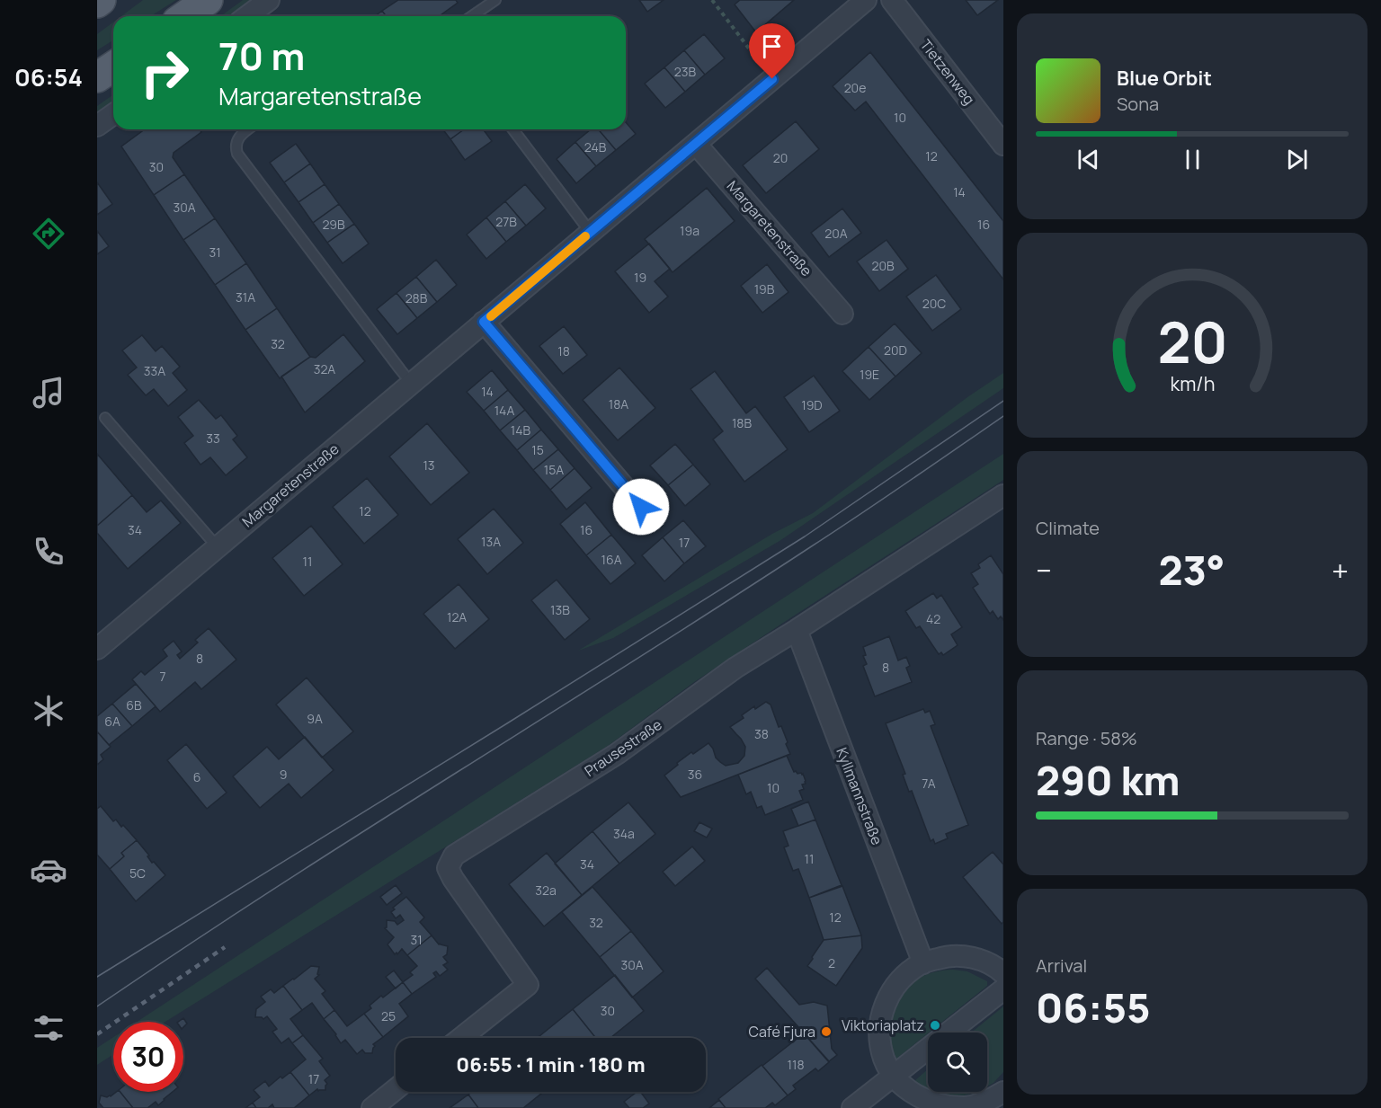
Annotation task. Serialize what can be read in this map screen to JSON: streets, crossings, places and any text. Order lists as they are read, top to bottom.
{
  "streets": {
    "street": [
      "Tietzenweg",
      "Margaretenstraße",
      "Prausestraße",
      "Kyllmannstraße"
    ]
  },
  "crossings": [
    ["Prausestraße", "Kyllmannstraße"]
  ],
  "places": ["Viktoriaplatz", "Café Fjura"],
  "house_numbers": [
    "23B",
    "20e",
    "10",
    "24B",
    "12",
    "20",
    "30",
    "14",
    "30A",
    "27B",
    "29B",
    "16",
    "19a",
    "20A",
    "31",
    "20B",
    "19",
    "19B",
    "31A",
    "28B",
    "20C",
    "32",
    "20D",
    "18",
    "32A",
    "33A",
    "19E",
    "14",
    "18A",
    "19D",
    "14A",
    "18B",
    "14B",
    "33",
    "15",
    "13",
    "15A",
    "12",
    "34",
    "16",
    "13A",
    "17",
    "16A",
    "11",
    "13B",
    "12A",
    "42",
    "8",
    "8",
    "7",
    "6B",
    "9A",
    "6A",
    "38",
    "9",
    "36",
    "6",
    "7A",
    "10",
    "34a",
    "11",
    "34",
    "5C",
    "32a",
    "12",
    "32",
    "31",
    "2",
    "30A",
    "30",
    "25",
    "118",
    "17"
  ],
  "page": {
    "tabs": "06:54",
    "turn": ["70 m", "Margaretenstraße"],
    "song": ["Blue Orbit", "Sona"],
    "tile": [
      "Climate",
      ["Range · 58%", "290 km"],
      ["Arrival", "06:55"]
    ],
    "heat": ["−", "23°", "+"],
    "limit": "30",
    "trip": "06:55 · 1 min · 180 m",
    "gauge": ["20", "km/h"]
  }
}
